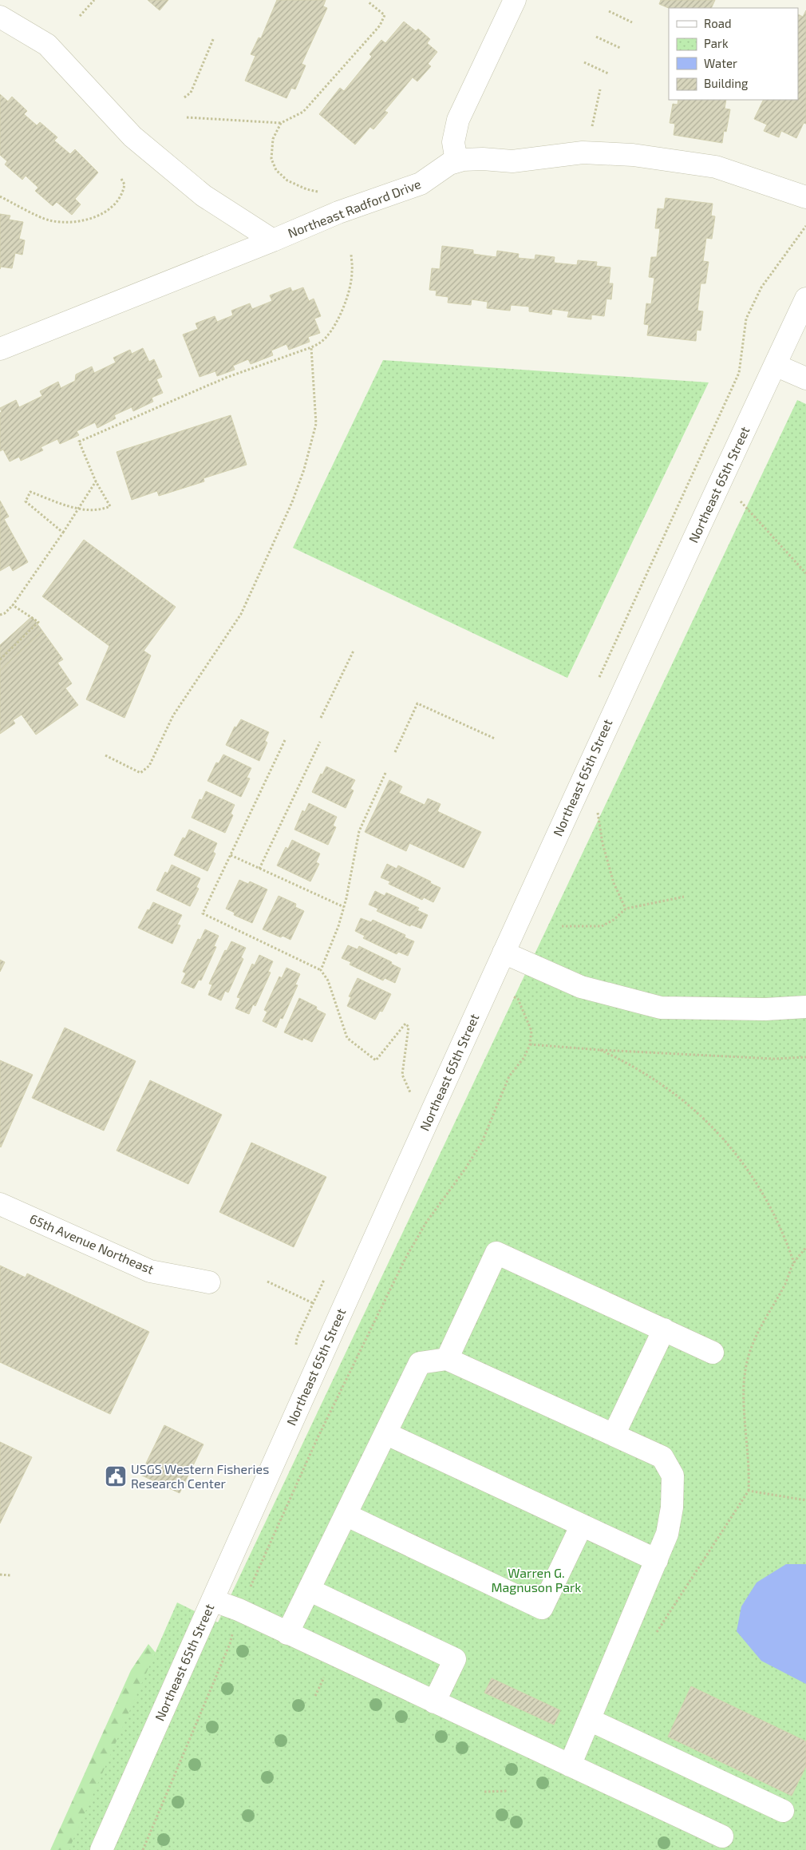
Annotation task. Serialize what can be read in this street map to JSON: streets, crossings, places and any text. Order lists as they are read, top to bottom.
{
  "streets": {
    "street": ["Northeast Radford Drive", "Northeast 65th Street", "65th Avenue Northeast"]
  },
  "parks": ["Warren G. Magnuson Park"],
  "places": {
    "public building": ["USGS Western Fisheries Research Center"]
  },
  "legend": [
    "Road",
    "Park",
    "Water",
    "Building"
  ]
}
